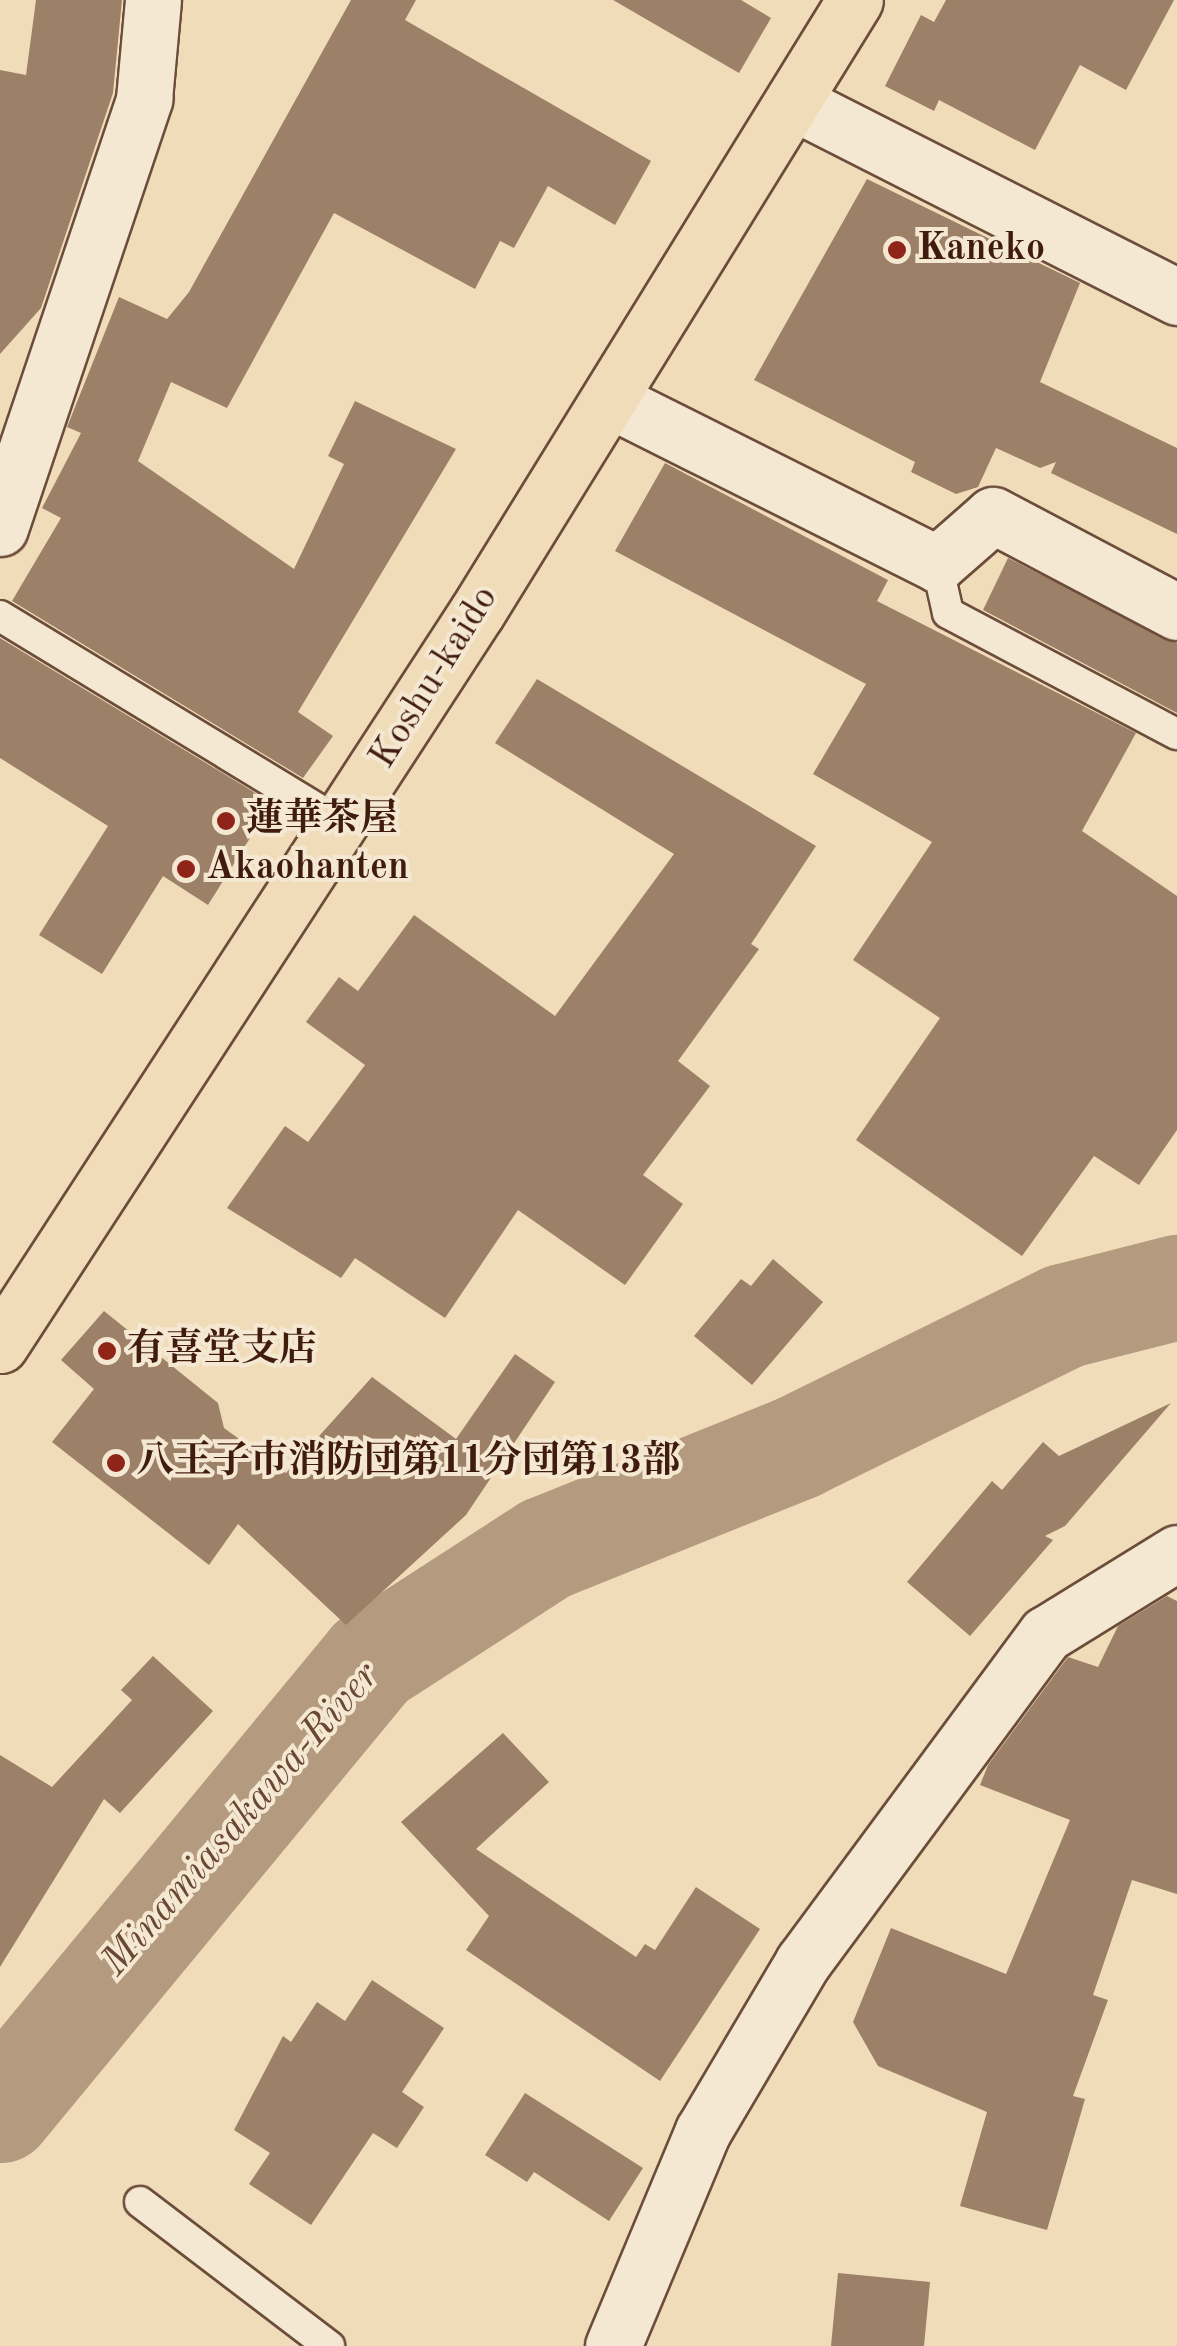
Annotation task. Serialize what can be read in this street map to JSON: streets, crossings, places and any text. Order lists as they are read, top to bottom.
{
  "streets": {
    "highway": ["Koshu-kaido"]
  },
  "water": ["Minamiasakawa-River"],
  "places": [
    "Kaneko",
    "蓮華茶屋",
    "Akaohanten",
    "有喜堂支店",
    "八王子市消防団第11分団第13部"
  ]
}
